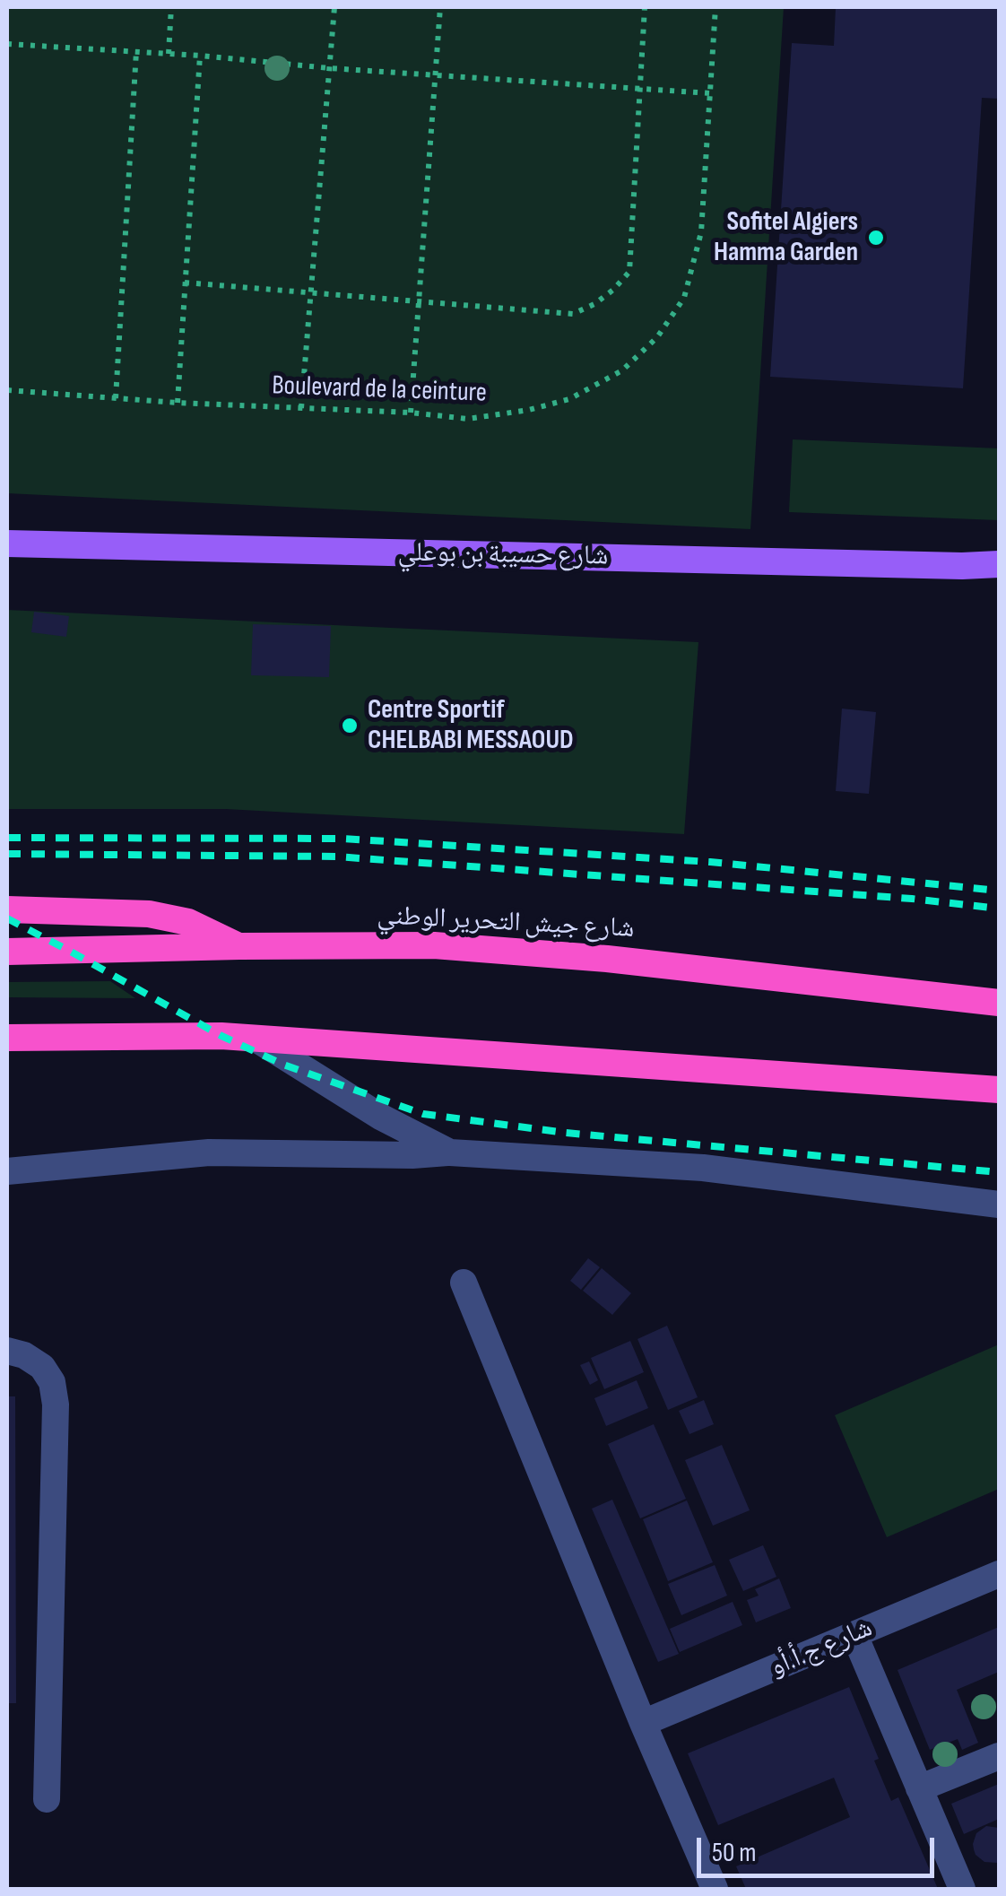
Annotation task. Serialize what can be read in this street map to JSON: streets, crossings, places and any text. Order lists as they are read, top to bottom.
{
  "streets": {
    "highway": ["شارع جيش التحرير الوطني"],
    "main road": ["شارع حسيبة بن بوعلي"],
    "street": ["شارع ج.أ.أو"],
    "path": ["Boulevard de la ceinture"]
  },
  "places": ["Sofitel Algiers Hamma Garden", "Centre Sportif CHELBABI MESSAOUD"],
  "scale_bar": "50 m"
}
